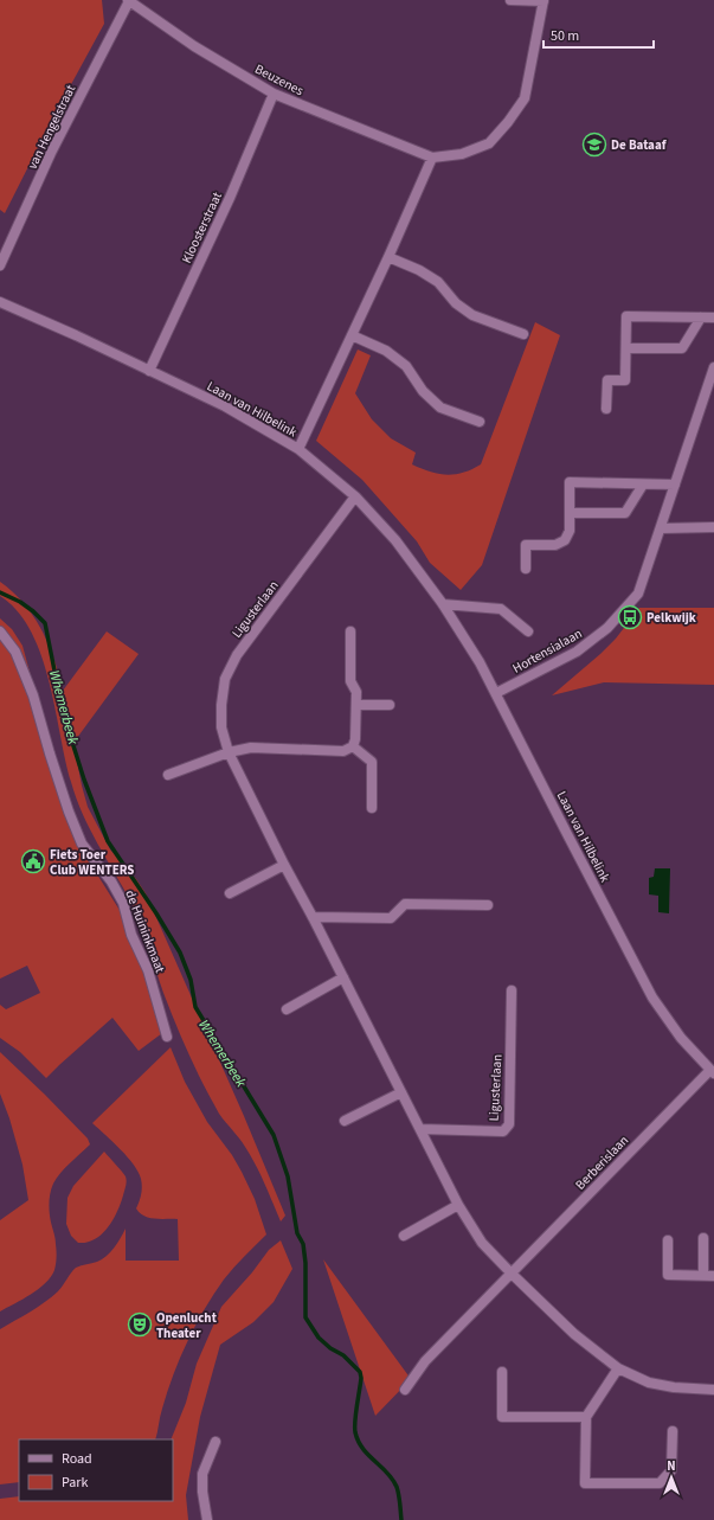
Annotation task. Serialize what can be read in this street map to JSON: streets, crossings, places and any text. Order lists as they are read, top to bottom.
{
  "streets": {
    "street": [
      "Beuzenes",
      "van Hengelstraat",
      "Kloosterstraat",
      "Laan van Hilbelink",
      "Ligusterlaan",
      "Hortensialaan",
      "de Huininkmaat",
      "Berberislaan"
    ]
  },
  "crossings": [
    ["Beuzenes", "van Hengelstraat"],
    ["Beuzenes", "Kloosterstraat"],
    ["Kloosterstraat", "Laan van Hilbelink"],
    ["Laan van Hilbelink", "Ligusterlaan"],
    ["Laan van Hilbelink", "Hortensialaan"],
    ["Laan van Hilbelink", "Berberislaan"],
    ["Ligusterlaan", "Berberislaan"]
  ],
  "water": ["Whemerbeek"],
  "places": {
    "school or university": ["De Bataaf"],
    "bus stop": ["Pelkwijk"],
    "public building": ["Fiets Toer Club WENTERS"],
    "theatre": ["Openlucht Theater"]
  },
  "legend": ["Road", "Park"],
  "scale_bar": "50 m",
  "north": "top"
}
